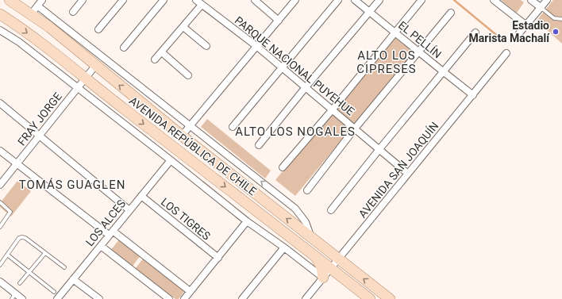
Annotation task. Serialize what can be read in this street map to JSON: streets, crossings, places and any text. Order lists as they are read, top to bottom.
{
  "streets": {
    "main road": ["AVENIDA REPÚBLICA DE CHILE"],
    "street": [
      "EL PELLÍN",
      "PARQUE NACIONAL PUYEHUE",
      "FRAY JORGE",
      "AVENIDA SAN JOAQUÍN",
      "LOS TIGRES",
      "LOS ALCES"
    ]
  },
  "crossings": [
    ["EL PELLÍN", "AVENIDA SAN JOAQUÍN"],
    ["PARQUE NACIONAL PUYEHUE", "AVENIDA SAN JOAQUÍN"],
    ["FRAY JORGE", "AVENIDA REPÚBLICA DE CHILE"],
    ["AVENIDA REPÚBLICA DE CHILE", "AVENIDA SAN JOAQUÍN"],
    ["AVENIDA REPÚBLICA DE CHILE", "LOS ALCES"],
    ["LOS TIGRES", "LOS ALCES"]
  ],
  "districts": ["ALTO LOS CIPRESES", "ALTO LOS NOGALES", "TOMÁS GUAGLEN"],
  "places": ["Estadio Marista Machalí"]
}
